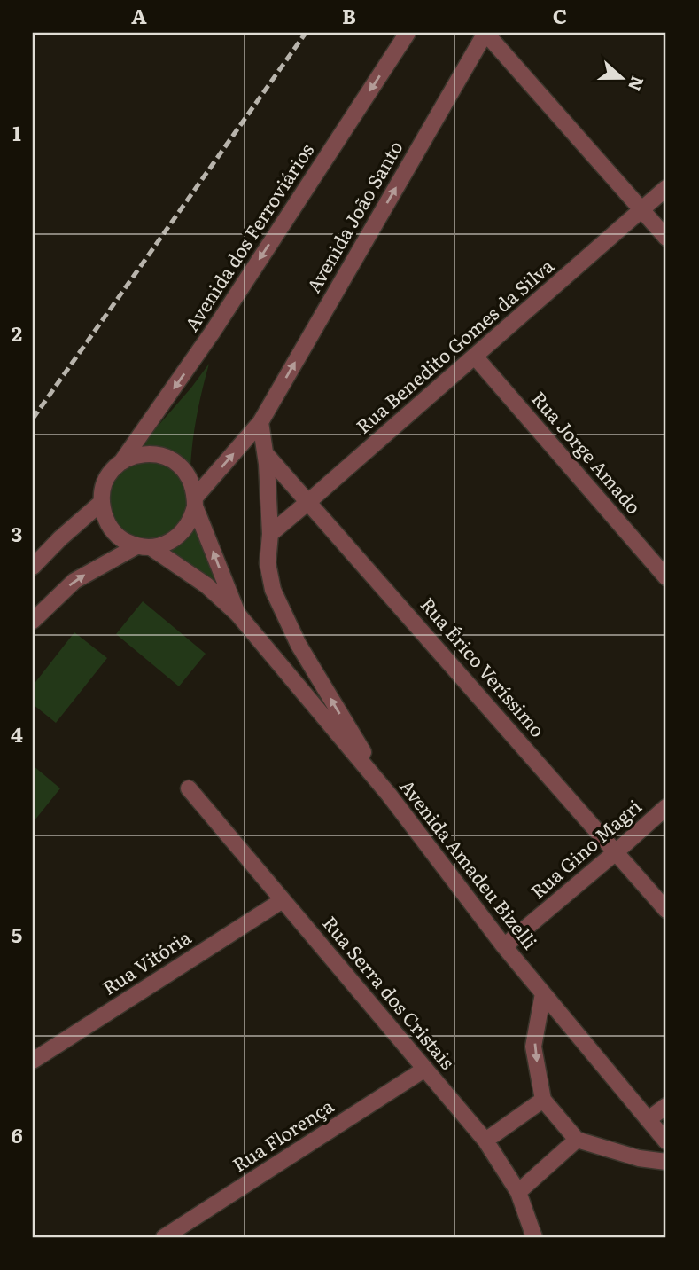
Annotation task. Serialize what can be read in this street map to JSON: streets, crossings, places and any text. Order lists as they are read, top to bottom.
{
  "streets": {
    "street": [
      "Avenida João Santo",
      "Avenida dos Ferroviários",
      "Rua Benedito Gomes da Silva",
      "Rua Jorge Amado",
      "Rua Érico Veríssimo",
      "Rua Gino Magri",
      "Avenida Amadeu Bizelli",
      "Rua Vitória",
      "Rua Serra dos Cristais",
      "Rua Florença"
    ]
  },
  "crossings": [
    ["Avenida João Santo", "Avenida dos Ferroviários"],
    ["Rua Benedito Gomes da Silva", "Rua Jorge Amado"],
    ["Rua Benedito Gomes da Silva", "Rua Érico Veríssimo"],
    ["Rua Érico Veríssimo", "Rua Gino Magri"],
    ["Rua Gino Magri", "Avenida Amadeu Bizelli"],
    ["Rua Vitória", "Rua Serra dos Cristais"],
    ["Rua Serra dos Cristais", "Rua Florença"]
  ],
  "one_way": ["Avenida João Santo", "Avenida dos Ferroviários"],
  "north": "right",
  "grid": {
    "columns": ["A", "B", "C"],
    "rows": [
      "1",
      "2",
      "3",
      "4",
      "5",
      "6"
    ]
  }
}
